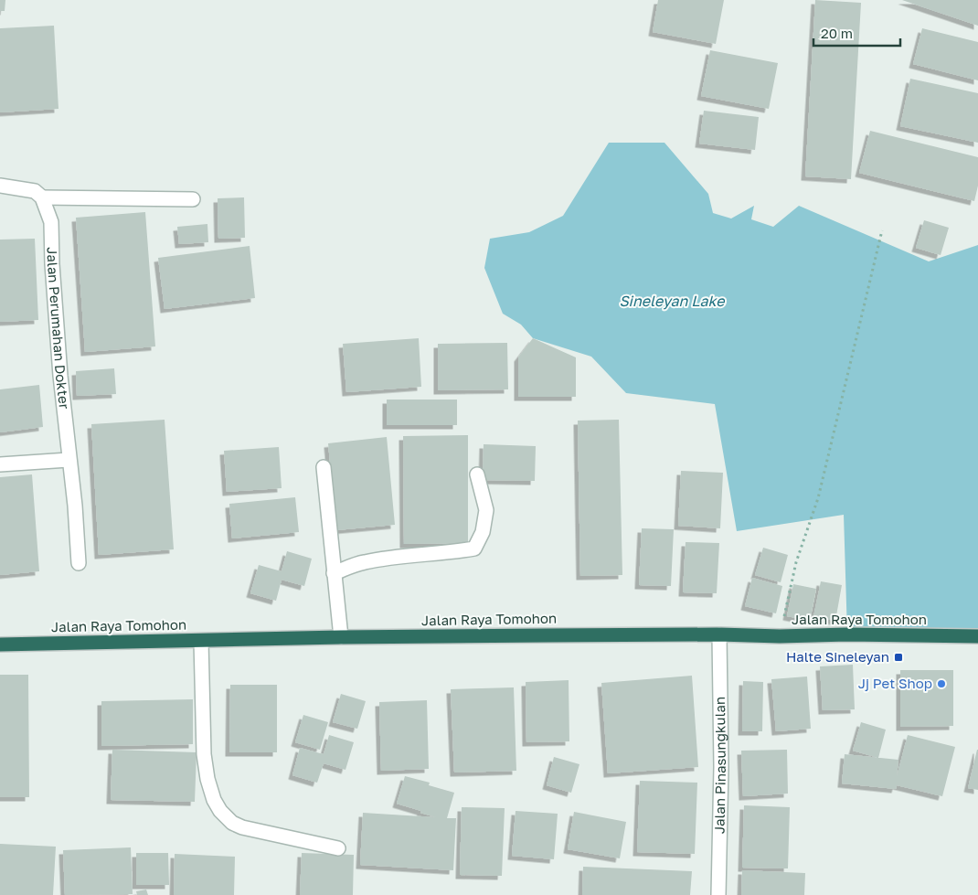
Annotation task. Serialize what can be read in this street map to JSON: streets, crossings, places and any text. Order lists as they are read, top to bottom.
{
  "streets": {
    "highway": ["Jalan Raya Tomohon"],
    "street": ["Jalan Perumahan Dokter", "Jalan Pinasungkulan"]
  },
  "crossings": [
    ["Jalan Raya Tomohon", "Jalan Pinasungkulan"]
  ],
  "water": ["Sineleyan Lake"],
  "places": {
    "transit": ["Halte Sineleyan"],
    "other": ["Jj Pet Shop"]
  },
  "scale_bar": "20 m"
}
